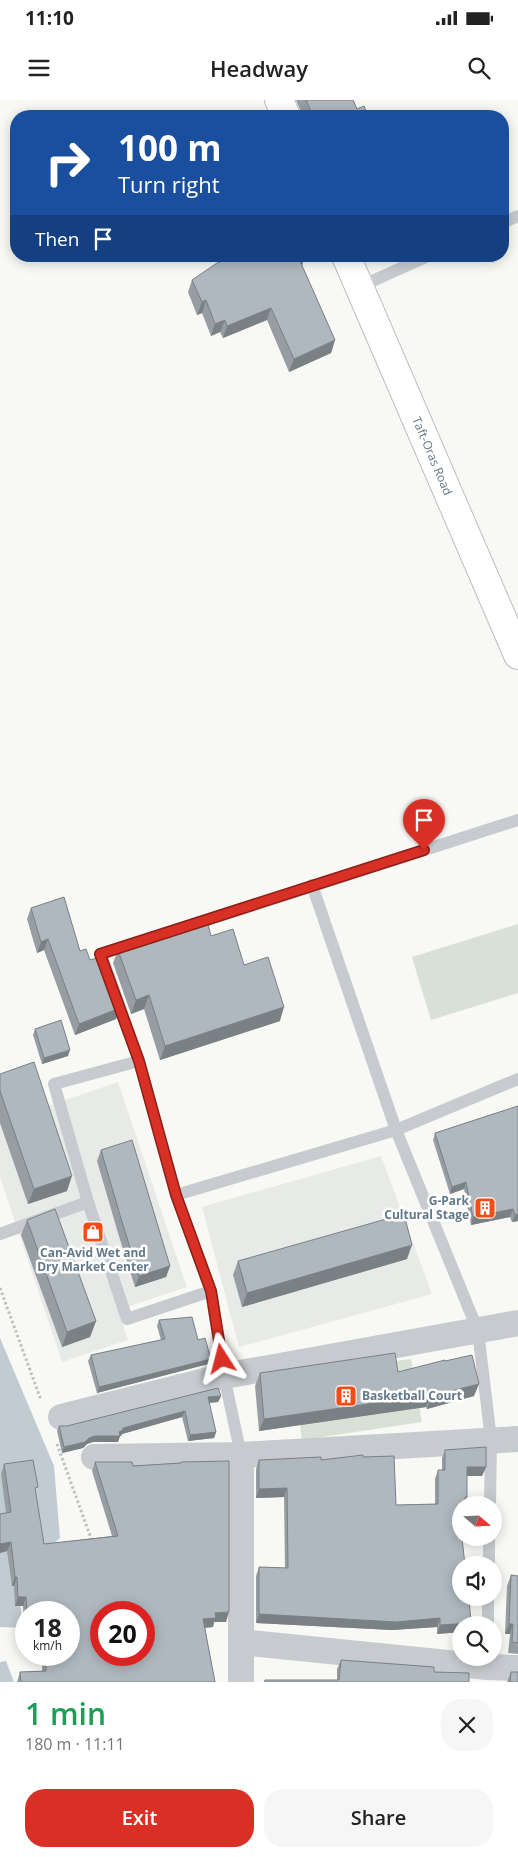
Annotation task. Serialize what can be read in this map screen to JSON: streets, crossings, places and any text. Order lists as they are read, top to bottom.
{
  "streets": {
    "main road": ["Taft-Oras Road"]
  },
  "places": {
    "building": ["G-Park Cultural Stage", "Basketball Court"],
    "shop": ["Can-Avid Wet and Dry Market Center"]
  },
  "north": "right",
  "page": {
    "status": "11:10",
    "header": "Headway",
    "turn": ["100 m", "Turn right"],
    "then": "Then",
    "speed": "18 km/h",
    "limit": "20",
    "heading": ["1 min", "180 m · 11:11"],
    "buttons": ["Exit", "Share"]
  }
}
